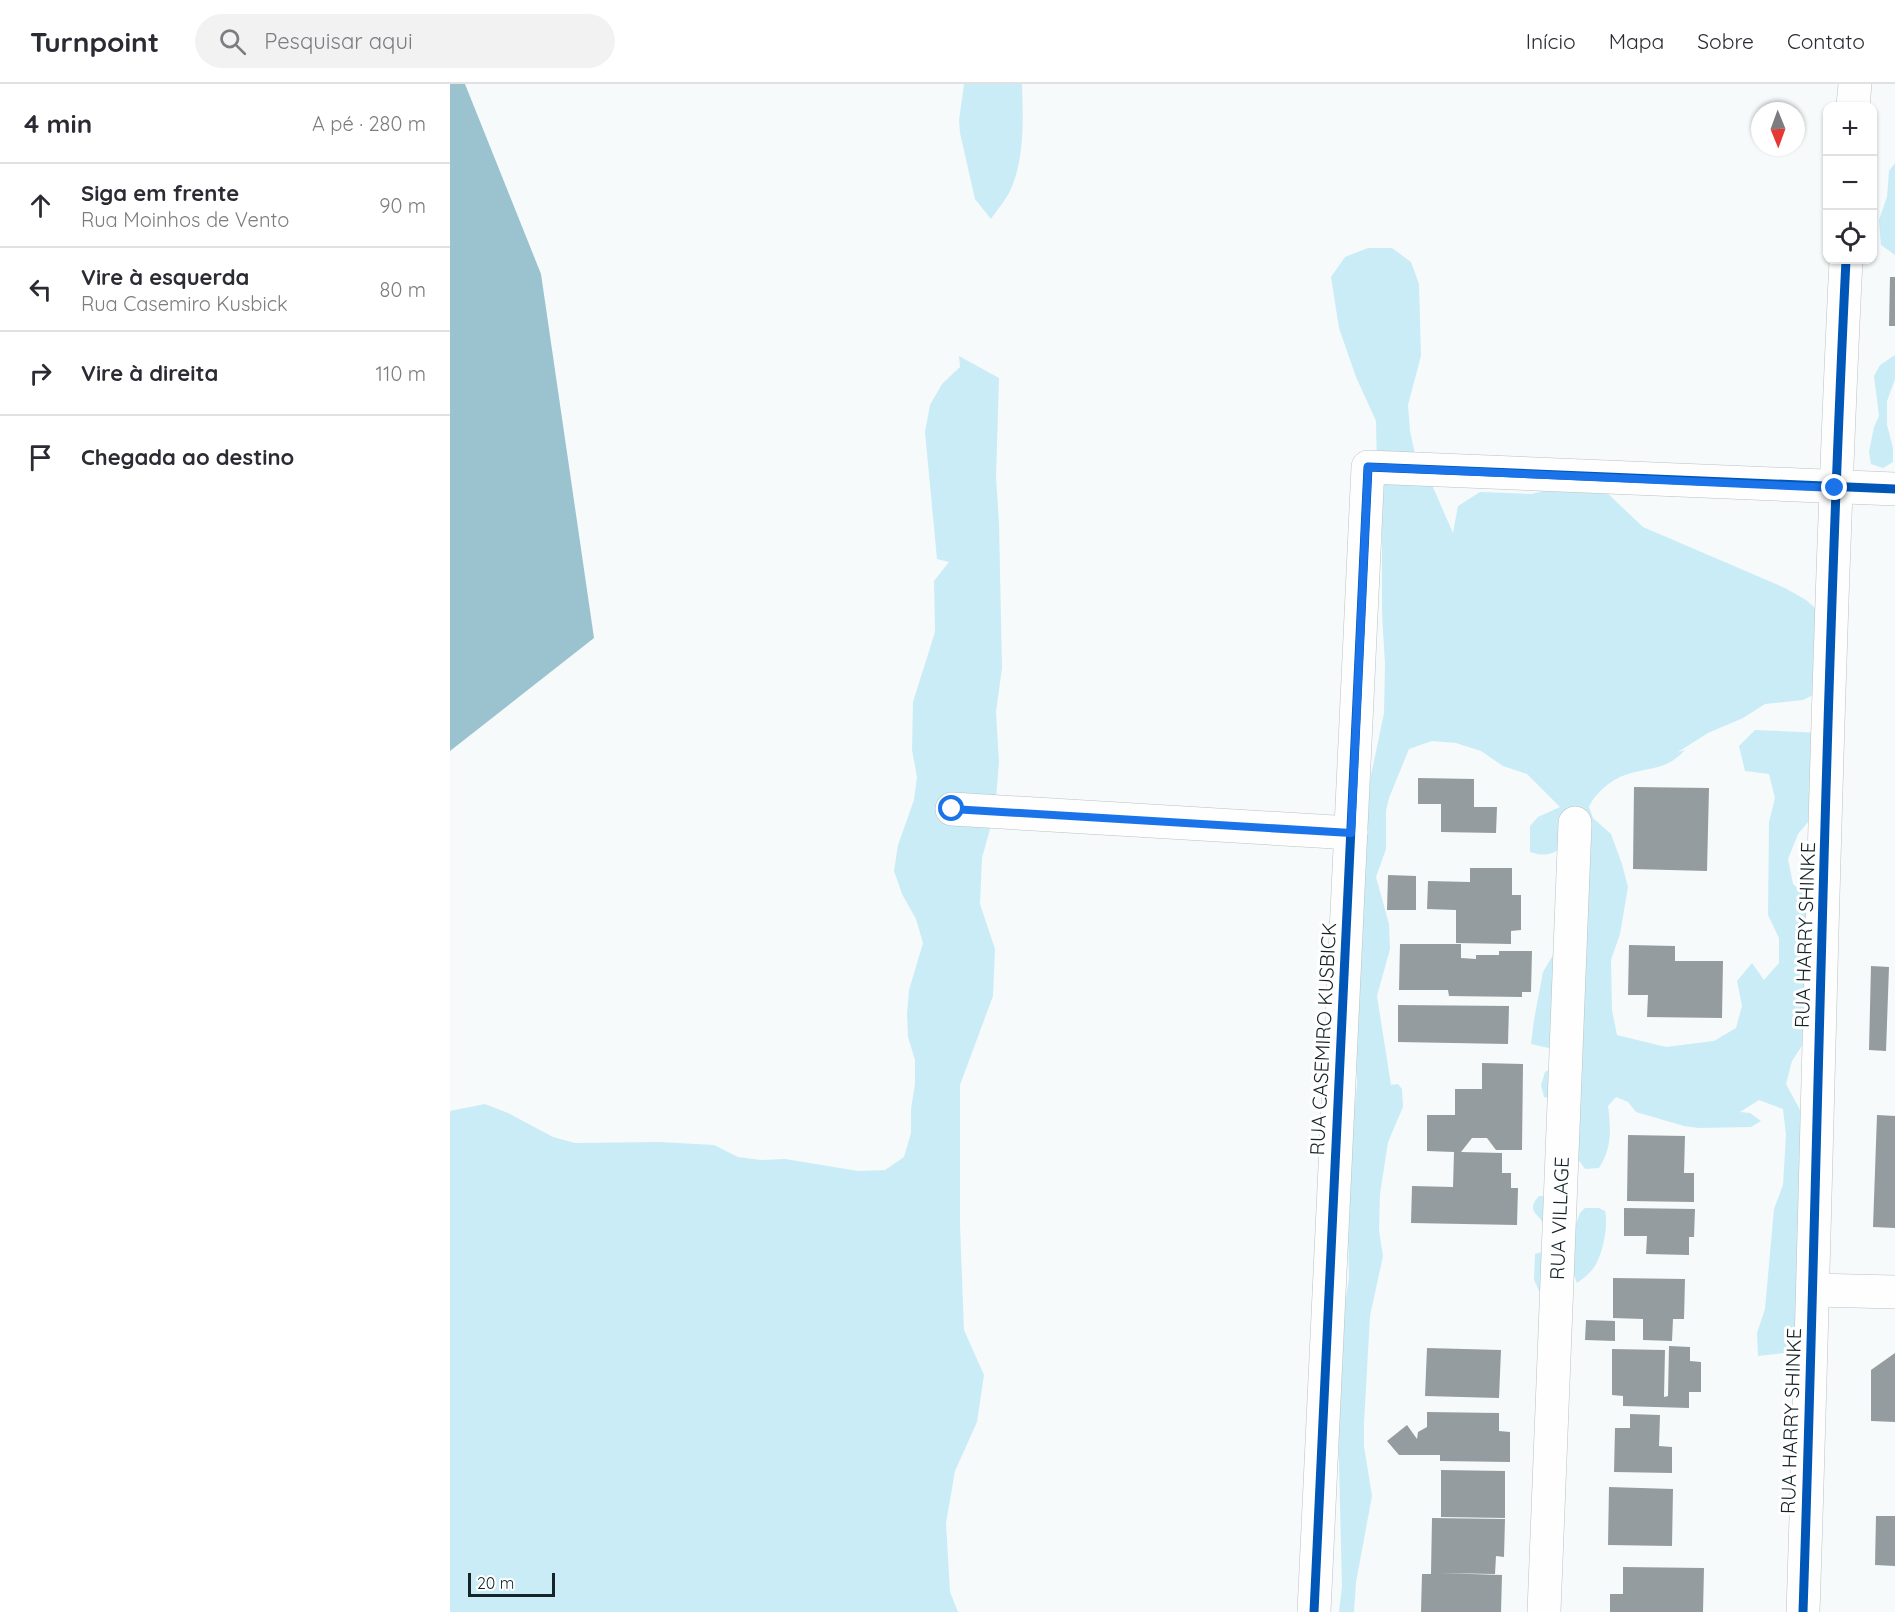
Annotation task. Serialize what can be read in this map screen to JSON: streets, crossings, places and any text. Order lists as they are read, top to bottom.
{
  "streets": {
    "street": ["RUA HARRY SHINKE", "RUA CASEMIRO KUSBICK", "RUA VILLAGE"]
  },
  "crossings": [
    ["RUA HARRY SHINKE", "RUA CASEMIRO KUSBICK"]
  ],
  "scale_bar": "20 m",
  "north": "bottom",
  "page": {
    "header": "Turnpoint",
    "search": "Pesquisar aqui",
    "nav": [
      "Início",
      "Mapa",
      "Sobre",
      "Contato"
    ],
    "heading": ["4 min", "A pé · 280 m"],
    "map_buttons": ["+", "−"],
    "list": [
      ["Siga em frente", "Rua Moinhos de Vento", "90 m"],
      ["Vire à esquerda", "Rua Casemiro Kusbick", "80 m"],
      ["Vire à direita", "110 m"],
      "Chegada ao destino"
    ],
    "scale": "20 m"
  }
}
